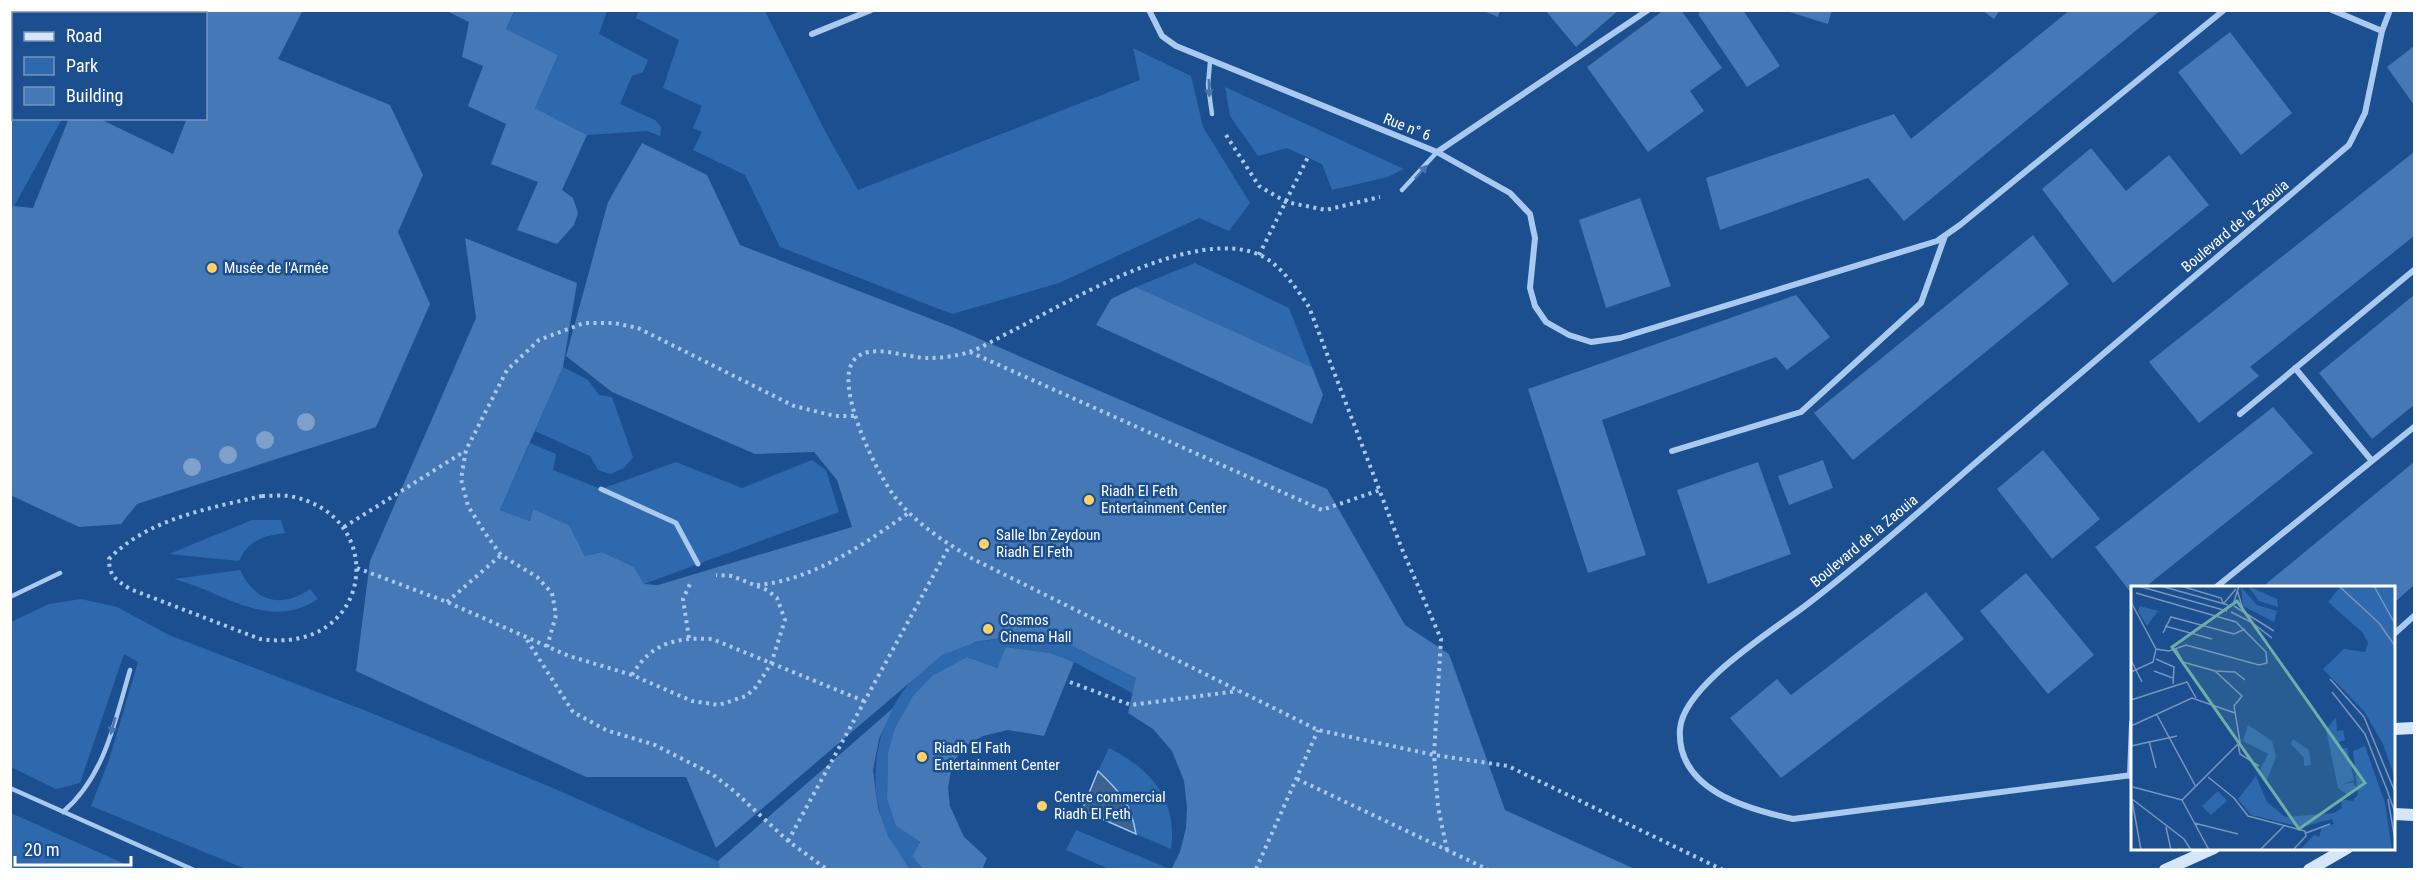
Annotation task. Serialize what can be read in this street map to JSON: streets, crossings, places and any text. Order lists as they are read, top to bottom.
{
  "streets": {
    "street": ["Rue n° 6", "Boulevard de la Zaouia"]
  },
  "places": [
    "Musée de l'Armée",
    "Riadh El Feth Entertainment Center",
    "Salle Ibn Zeydoun Riadh El Feth",
    "Cosmos Cinema Hall",
    "Riadh El Fath Entertainment Center",
    "Centre commercial Riadh El Feth"
  ],
  "legend": ["Road", "Park", "Building"],
  "scale_bar": "20 m"
}
